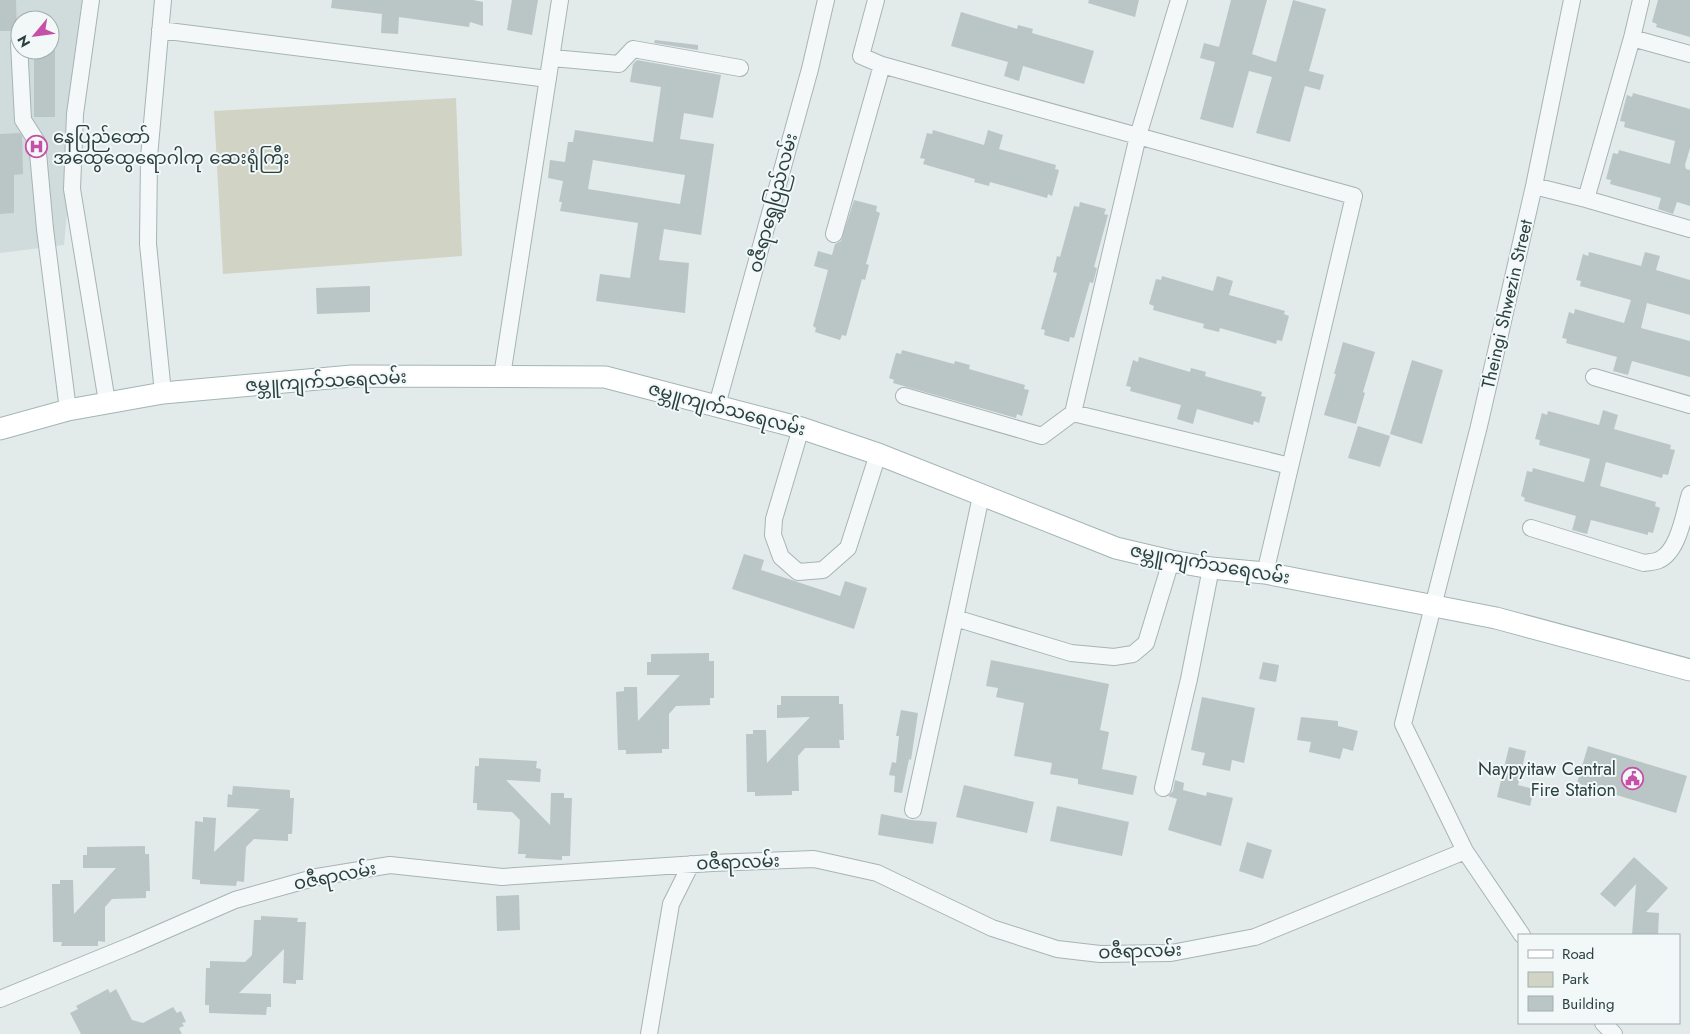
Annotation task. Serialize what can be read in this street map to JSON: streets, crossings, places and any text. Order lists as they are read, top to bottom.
{
  "streets": {
    "main road": ["ဇမ္ဘူကျက်သရေလမ်း"],
    "street": ["ဝဇီရာရွှေပြည်လမ်း", "Theingi Shwezin Street", "ဝဇီရာလမ်း"]
  },
  "crossings": [
    ["ဝဇီရာရွှေပြည်လမ်း", "ဇမ္ဘူကျက်သရေလမ်း"],
    ["Theingi Shwezin Street", "ဇမ္ဘူကျက်သရေလမ်း"],
    ["Theingi Shwezin Street", "ဝဇီရာလမ်း"]
  ],
  "places": {
    "hospital": ["နေပြည်တော် အထွေထွေရောဂါကု ဆေးရုံကြီး"],
    "public building": ["Naypyitaw Central Fire Station"]
  },
  "legend": ["Road", "Park", "Building"],
  "north": "bottom left"
}
